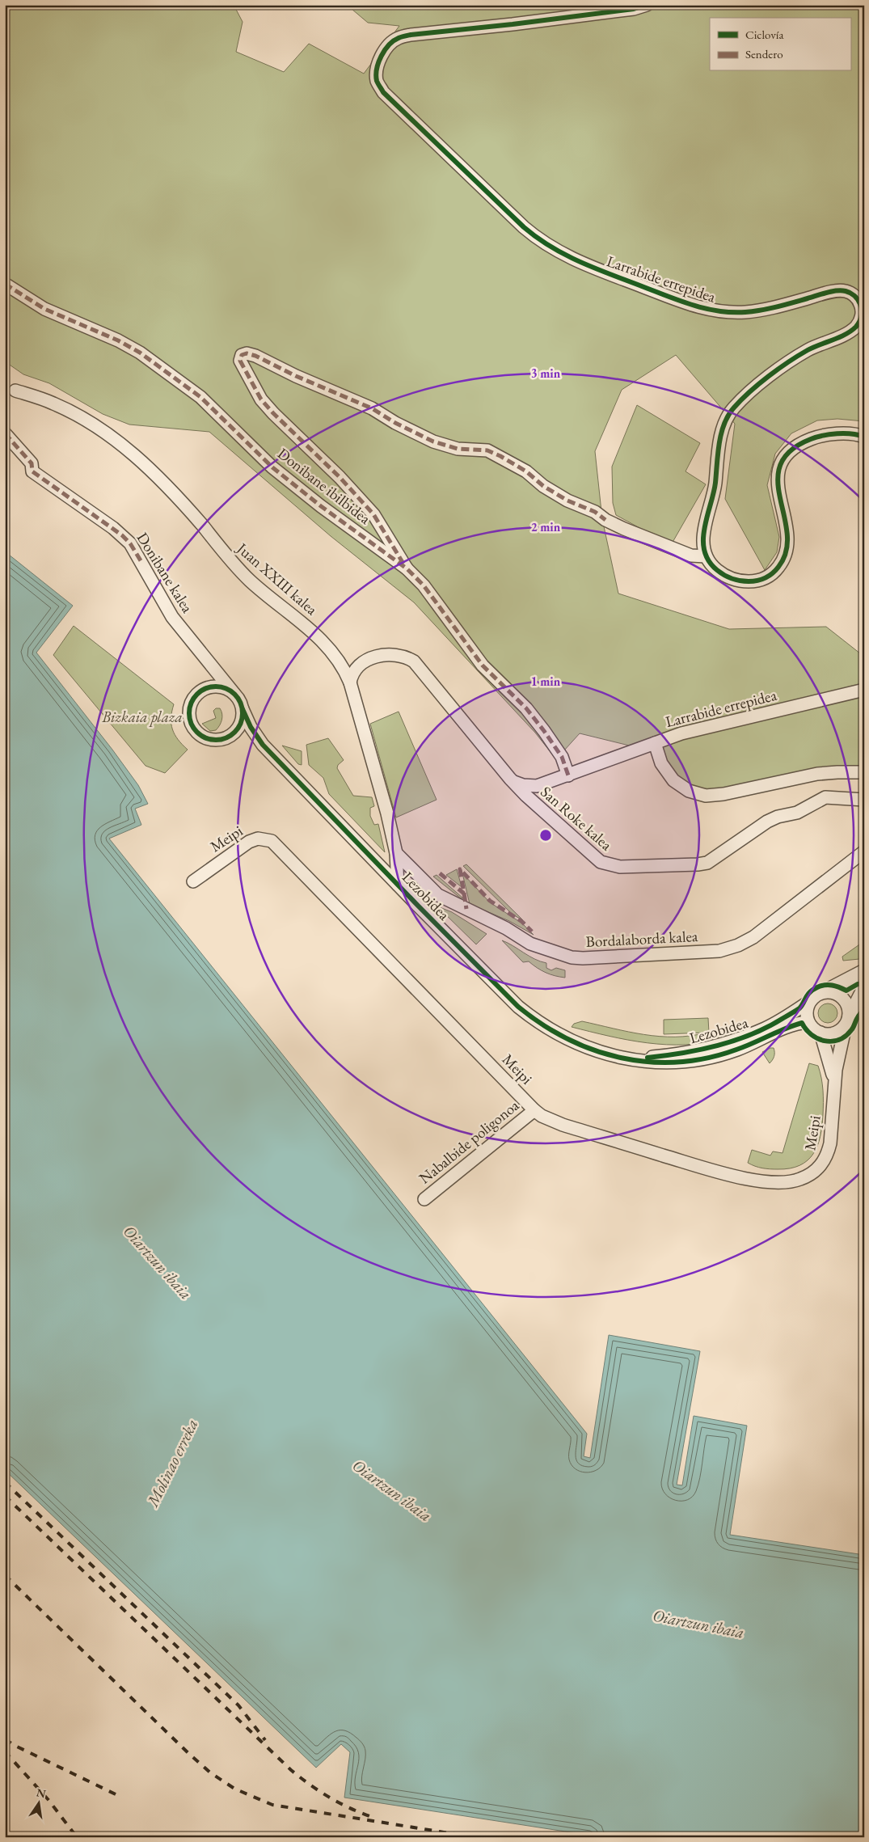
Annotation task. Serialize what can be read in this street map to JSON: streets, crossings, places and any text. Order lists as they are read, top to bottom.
{
  "streets": {
    "street": [
      "Larrabide errepidea",
      "Donibane ibilbidea",
      "Donibane kalea",
      "Juan XXIII kalea",
      "San Roke kalea",
      "Meipi",
      "Lezobidea",
      "Bordalaborda kalea",
      "Nabalbide poligonoa"
    ]
  },
  "crossings": [
    ["Donibane kalea", "Lezobidea"],
    ["Juan XXIII kalea", "San Roke kalea"],
    ["Juan XXIII kalea", "Lezobidea"],
    ["Juan XXIII kalea", "Bordalaborda kalea"],
    ["Meipi", "Lezobidea"],
    ["Meipi", "Nabalbide poligonoa"],
    ["Lezobidea", "Bordalaborda kalea"]
  ],
  "water": ["Oiartzun ibaia", "Molinao erreka"],
  "parks": ["Bizkaia plaza"],
  "legend": ["Ciclovía", "Sendero"],
  "north": "top",
  "rings": ["3 min", "2 min", "1 min"]
}
